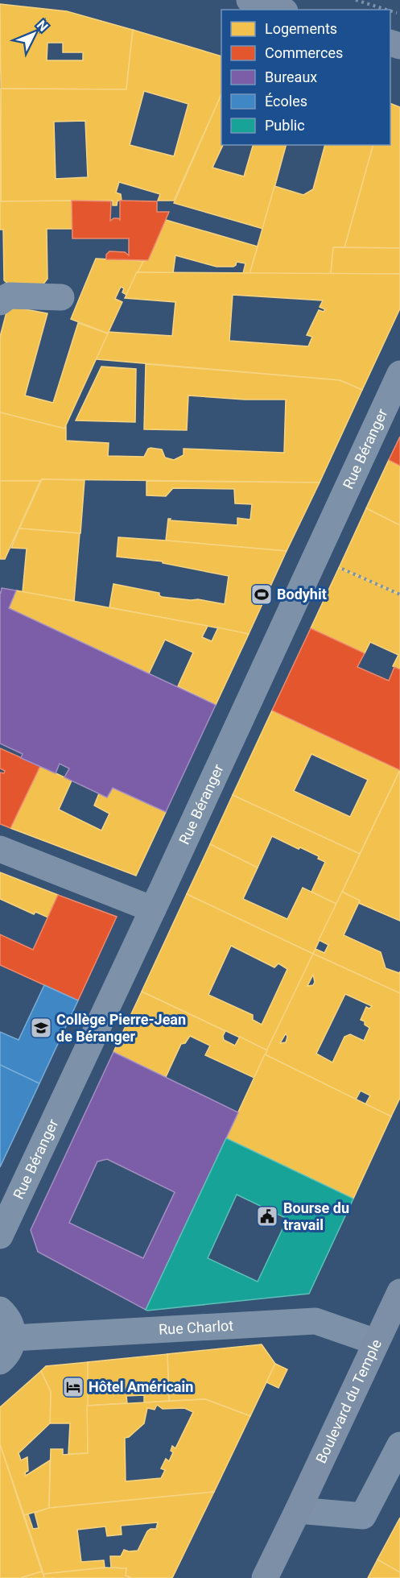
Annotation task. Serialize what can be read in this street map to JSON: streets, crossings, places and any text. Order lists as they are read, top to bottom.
{
  "streets": {
    "main road": ["Boulevard du Temple"],
    "street": ["Rue Béranger", "Rue Charlot"]
  },
  "crossings": [
    ["Rue Charlot", "Boulevard du Temple"]
  ],
  "places": {
    "sports": ["Bodyhit"],
    "school or university": ["Collège Pierre-Jean de Béranger"],
    "public building": ["Bourse du travail"],
    "hotel": ["Hôtel Américain"]
  },
  "legend": [
    "Logements",
    "Commerces",
    "Bureaux",
    "Écoles",
    "Public"
  ],
  "north": "top right"
}
